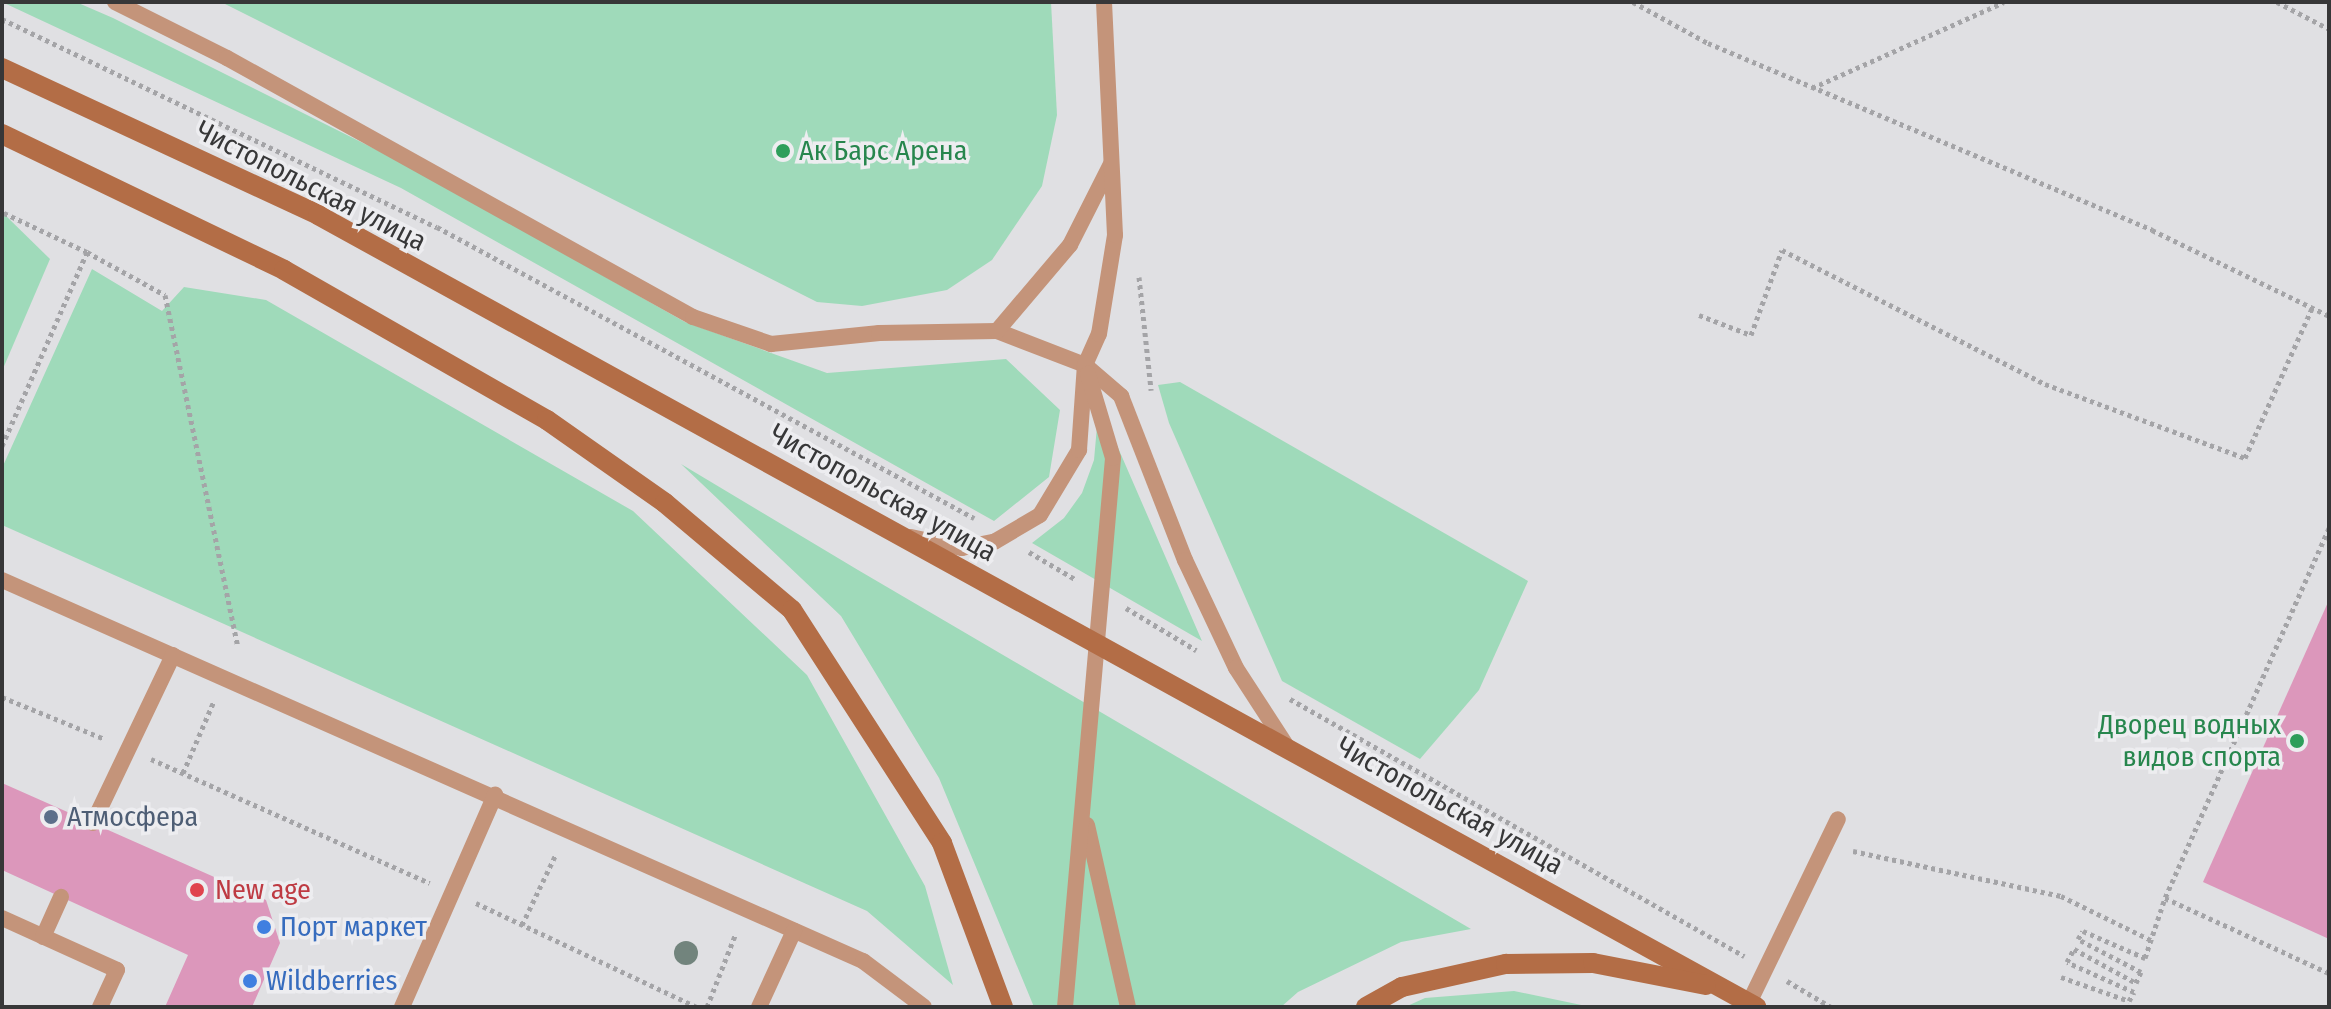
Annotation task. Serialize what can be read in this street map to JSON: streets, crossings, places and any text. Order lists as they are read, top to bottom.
{
  "streets": {
    "main road": ["Чистопольская улица"]
  },
  "places": [
    "Ак Барс Арена",
    "Дворец водных видов спорта",
    "Атмосфера",
    "New age",
    "Порт маркет",
    "Wildberries"
  ]
}
